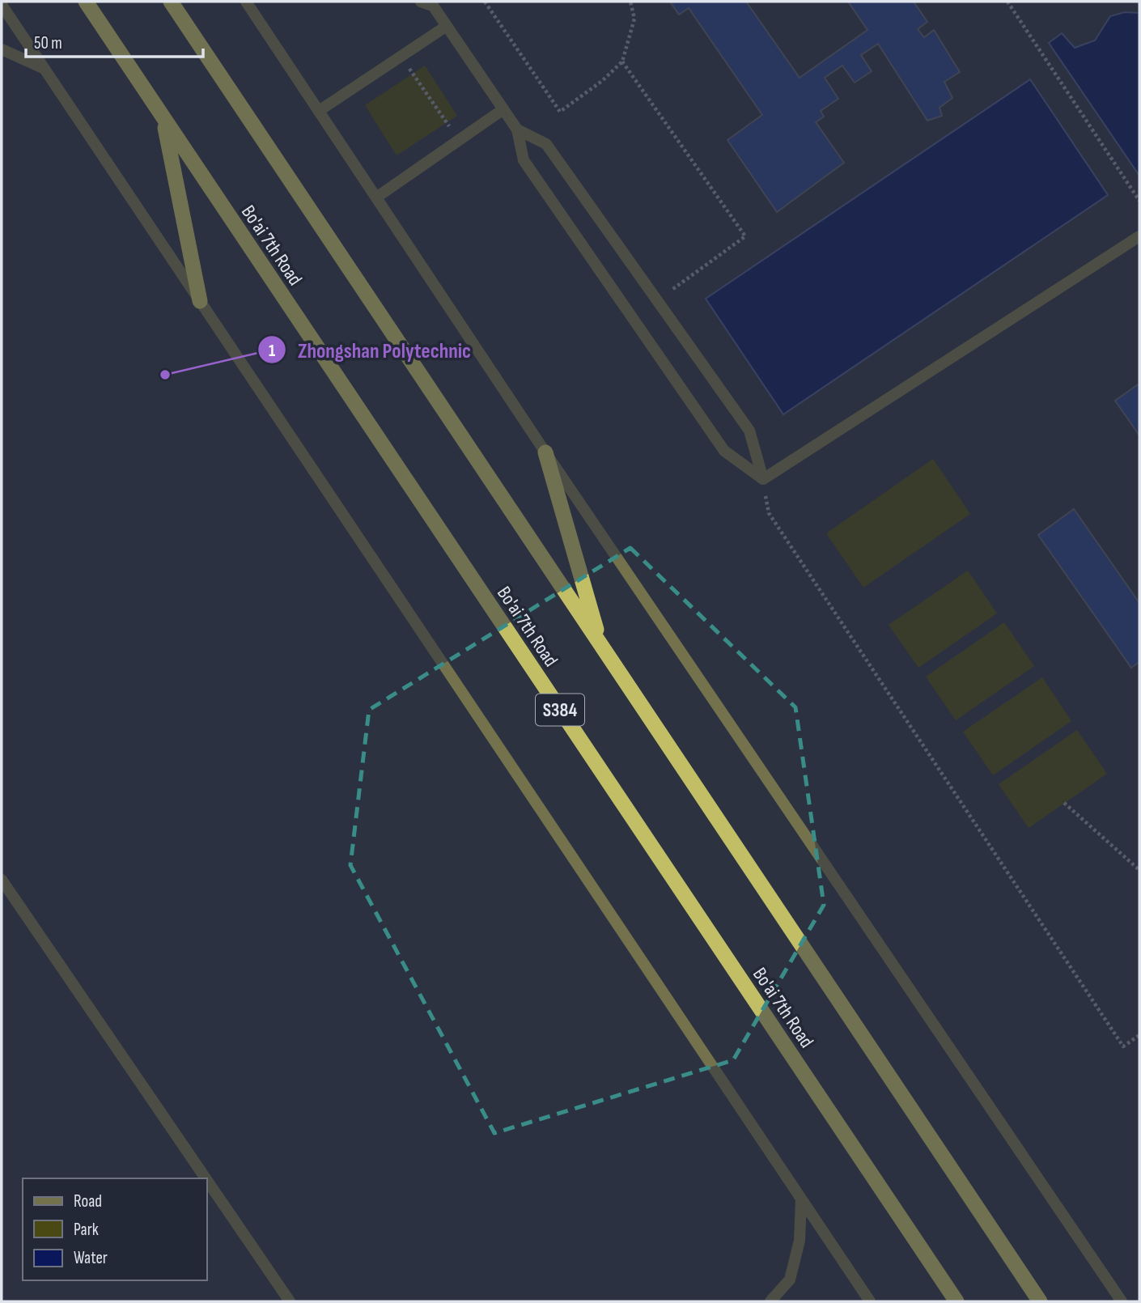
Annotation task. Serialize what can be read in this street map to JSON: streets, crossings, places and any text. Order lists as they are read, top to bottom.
{
  "streets": {
    "highway": ["Bo'ai 7th Road", "S384"]
  },
  "places": ["Zhongshan Polytechnic"],
  "legend": ["Road", "Park", "Water"],
  "scale_bar": "50 m"
}
